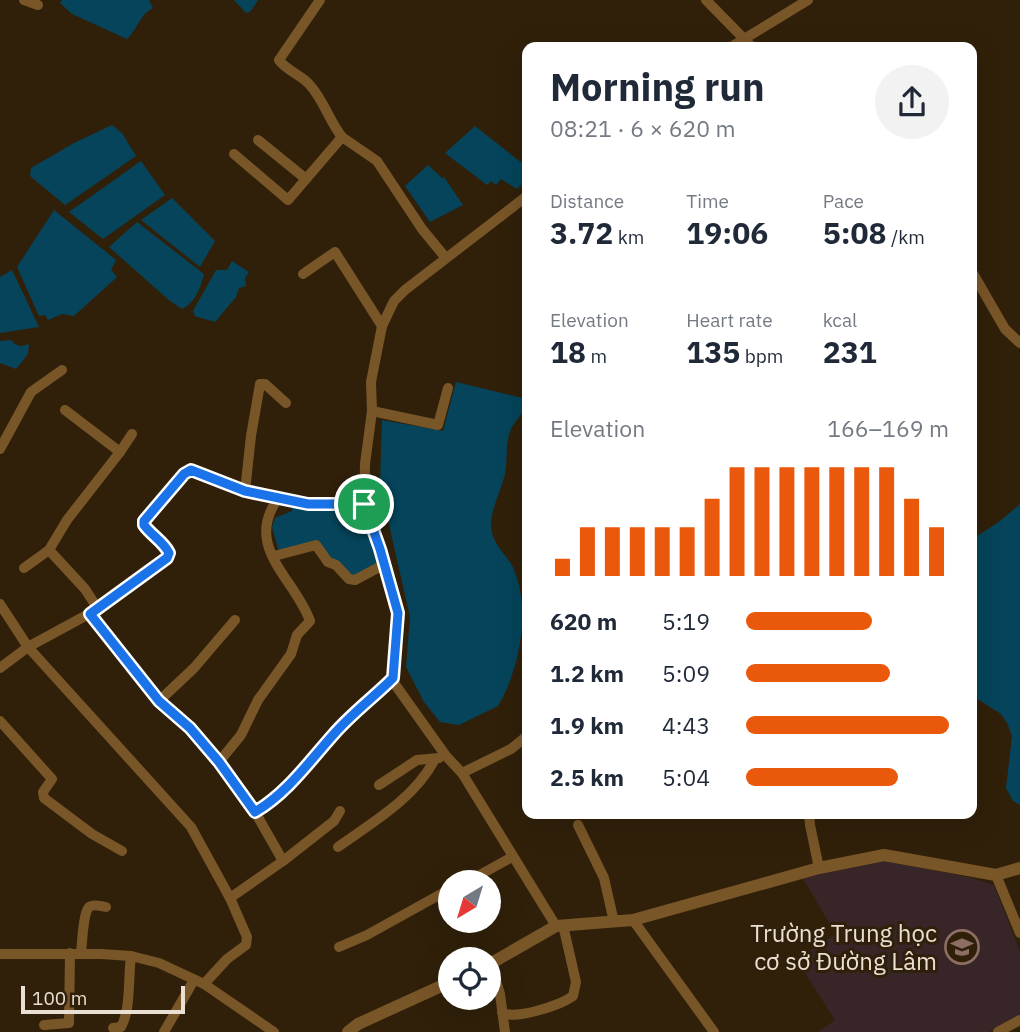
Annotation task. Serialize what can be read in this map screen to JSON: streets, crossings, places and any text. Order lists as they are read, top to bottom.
{
  "places": {
    "school or university": ["Trường Trung học cơ sở Đường Lâm"]
  },
  "scale_bar": "100 m",
  "north": "bottom left",
  "page": {
    "heading": ["Morning run", "08:21 · 6 × 620 m"],
    "stats": [
      ["Distance", "3.72 km"],
      ["Time", "19:06"],
      ["Pace", "5:08 /km"],
      ["Elevation", "18 m"],
      ["Heart rate", "135 bpm"],
      ["kcal", "231"]
    ],
    "chart": ["Elevation", "166–169 m"],
    "list": [
      {
        "name": "620 m",
        "note": "5:19"
      },
      {
        "name": "1.2 km",
        "note": "5:09"
      },
      {
        "name": "1.9 km",
        "note": "4:43"
      },
      {
        "name": "2.5 km",
        "note": "5:04"
      }
    ],
    "scale": "100 m"
  }
}
